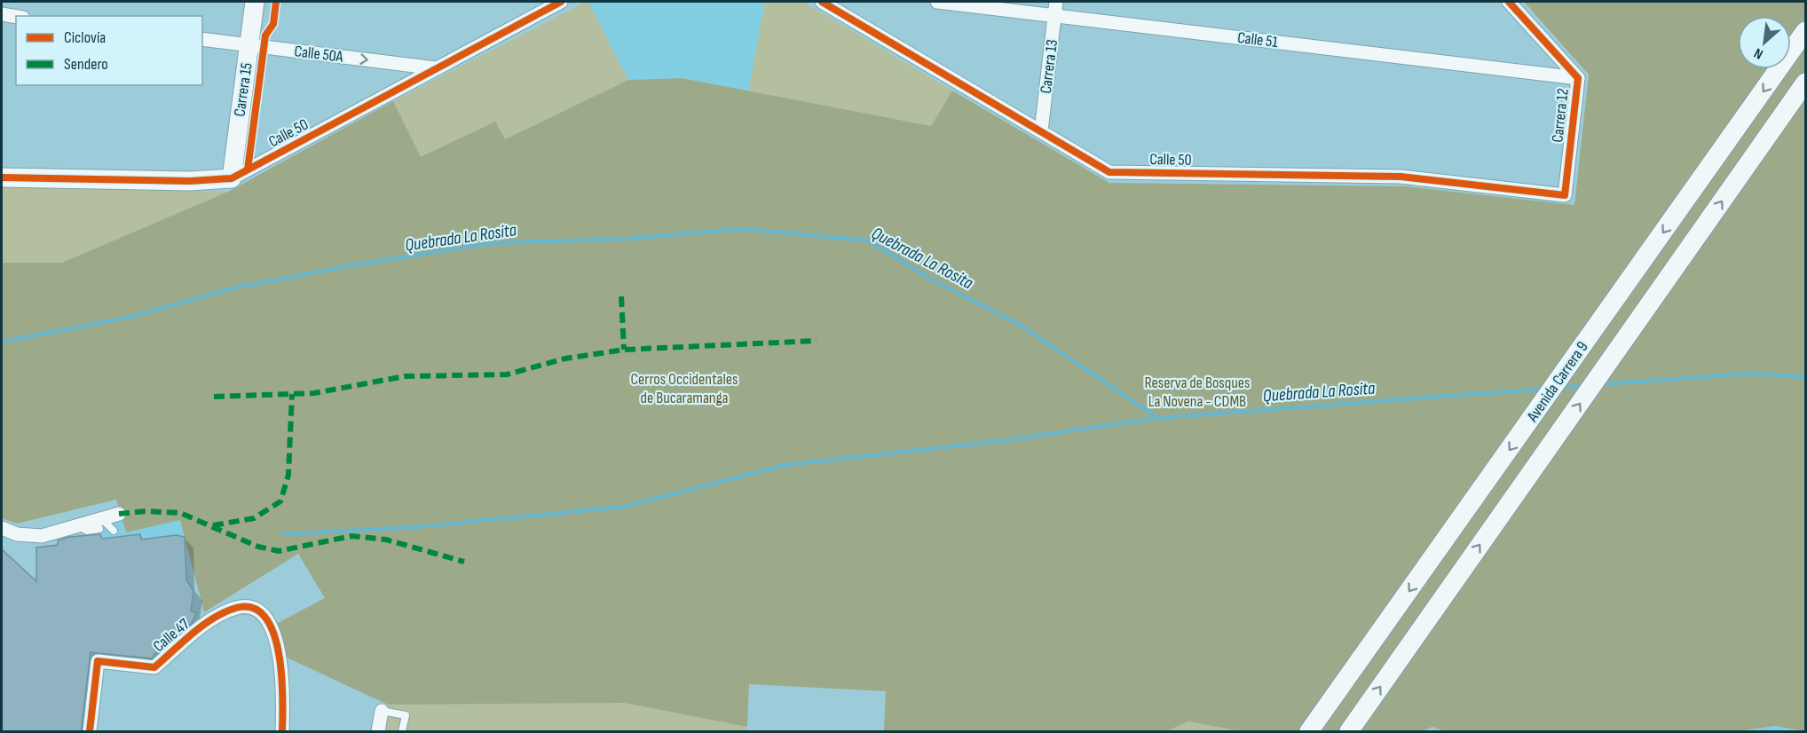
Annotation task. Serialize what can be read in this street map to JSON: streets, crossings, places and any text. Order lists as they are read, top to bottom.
{
  "streets": {
    "main road": ["Carrera 15", "Calle 50", "Avenida Carrera 9"],
    "street": [
      "Calle 51",
      "Calle 50A",
      "Carrera 13",
      "Carrera 12",
      "Calle 47"
    ]
  },
  "crossings": [
    ["Calle 51", "Carrera 13"],
    ["Calle 51", "Carrera 12"],
    ["Calle 50A", "Carrera 15"],
    ["Calle 50A", "Calle 50"],
    ["Carrera 13", "Calle 50"],
    ["Carrera 15", "Calle 50"],
    ["Carrera 12", "Calle 50"]
  ],
  "one_way": ["Calle 50A"],
  "water": ["Quebrada La Rosita"],
  "parks": ["Cerros Occidentales de Bucaramanga", "Reserva de Bosques La Novena - CDMB"],
  "legend": ["Ciclovía", "Sendero"],
  "north": "bottom left"
}
